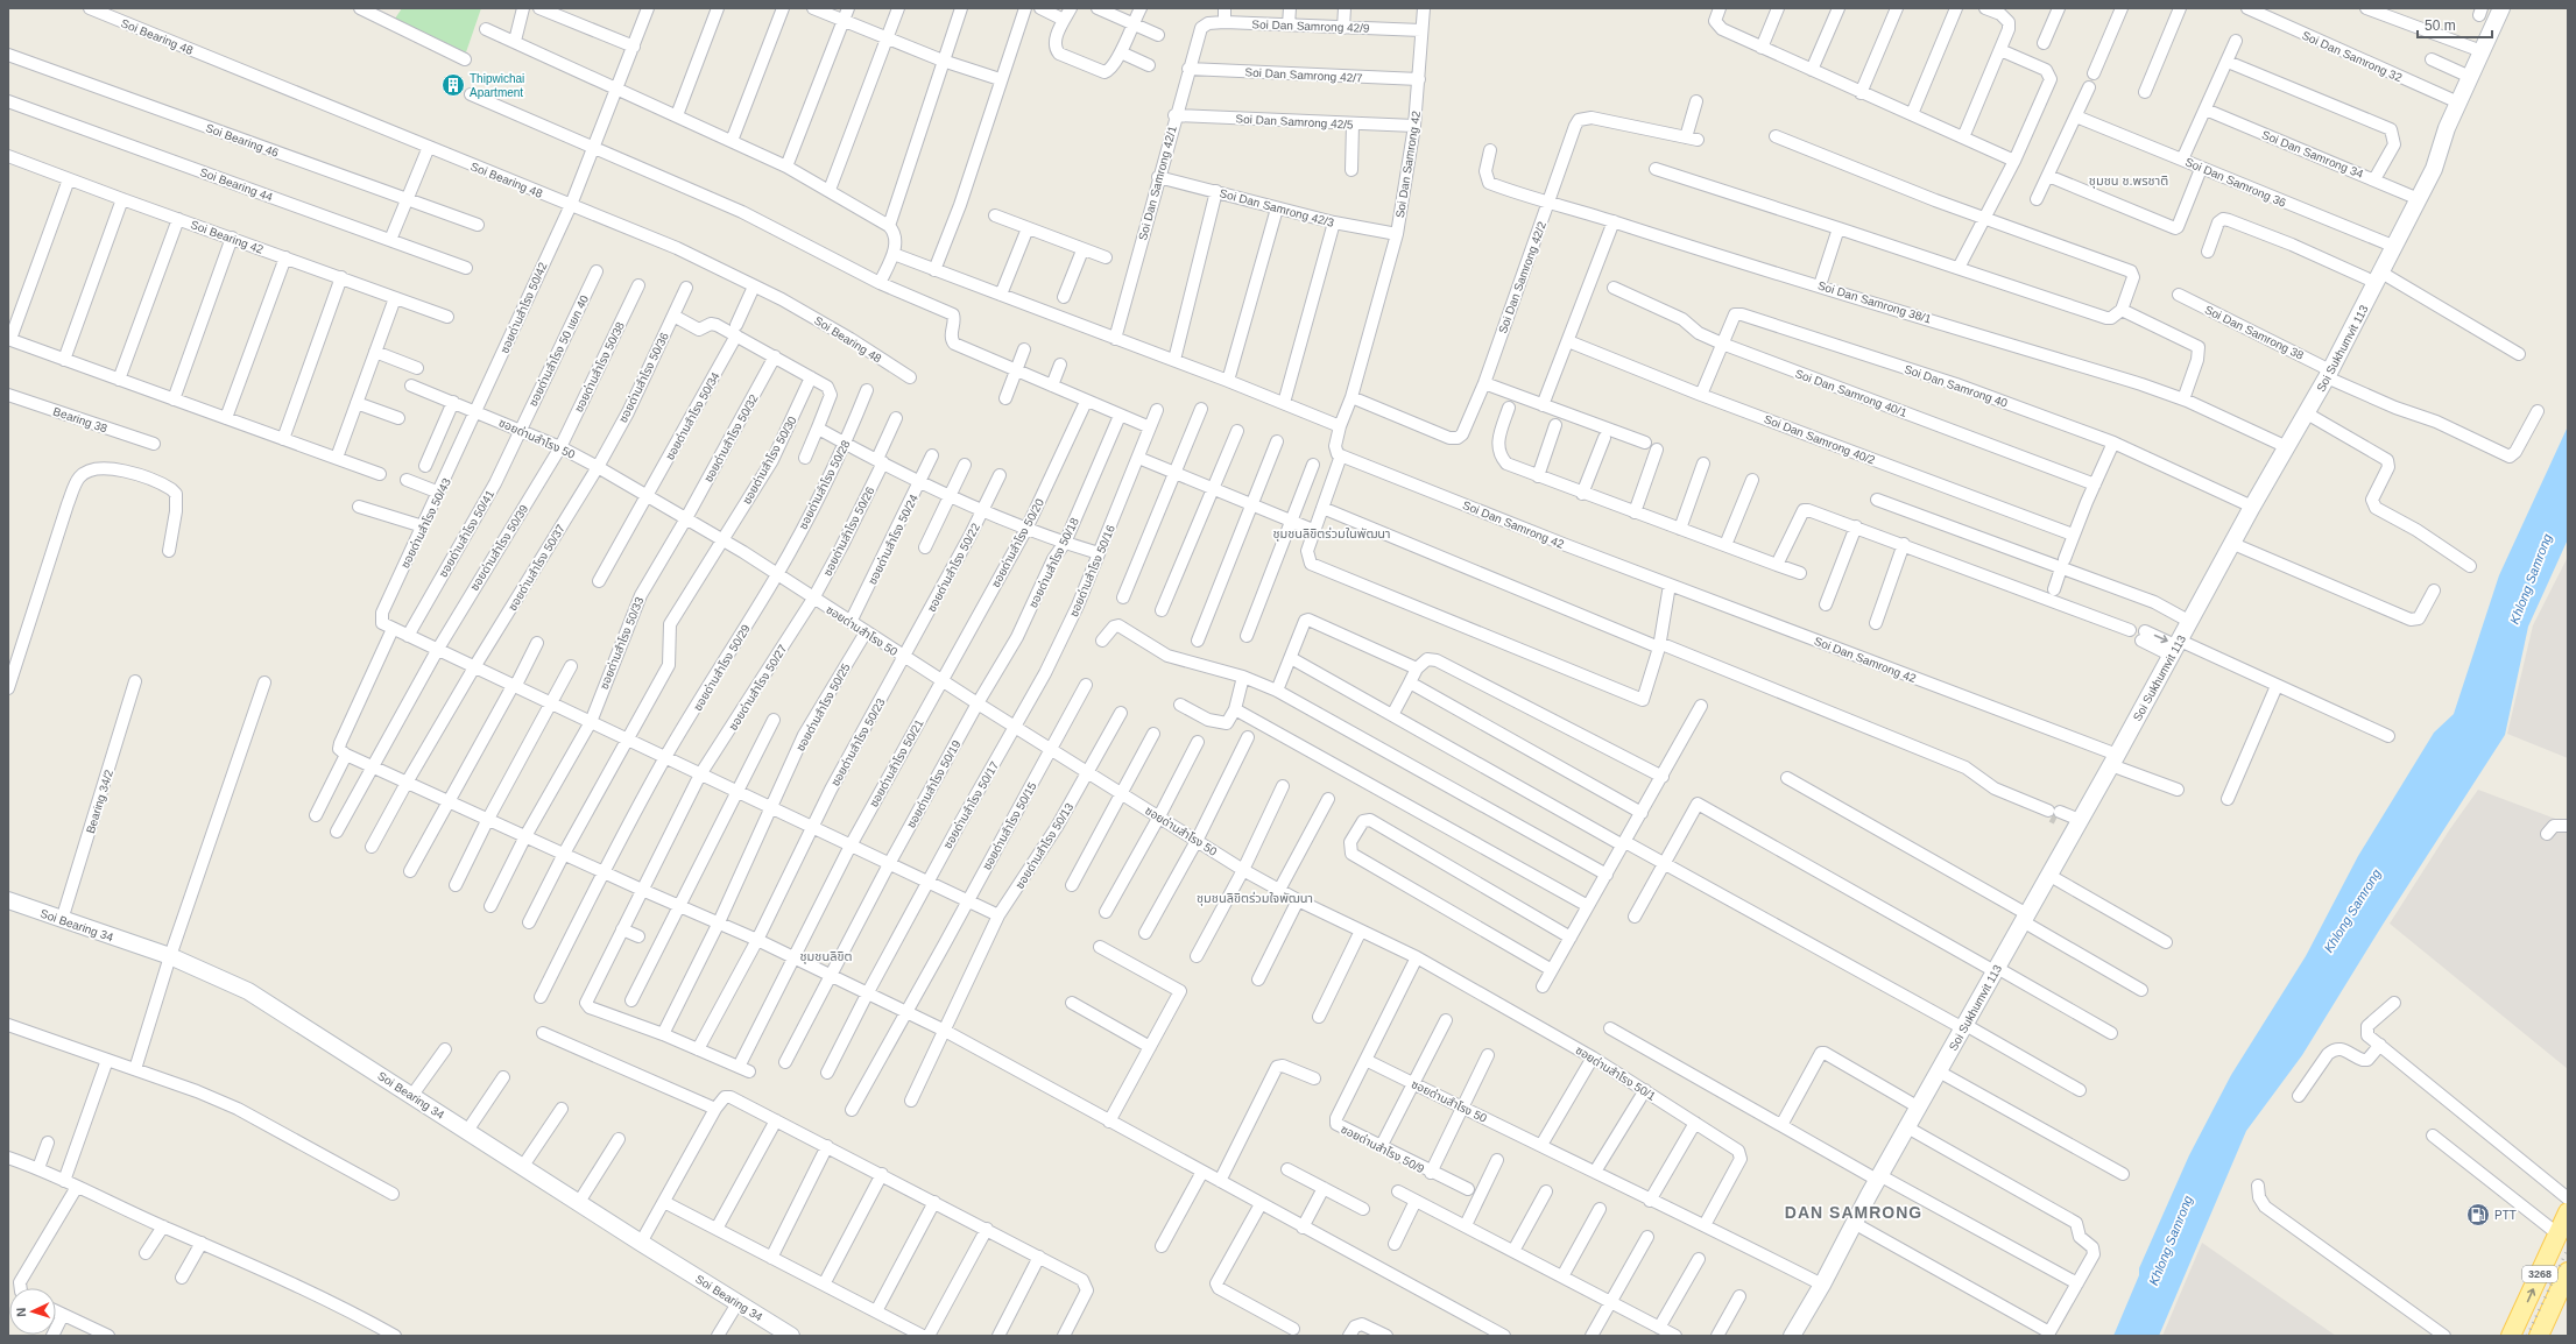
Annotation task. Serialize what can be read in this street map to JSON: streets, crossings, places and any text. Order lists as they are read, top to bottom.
{
  "streets": {
    "main road": ["Soi Sukhumvit 113", "Soi Bearing 34", "3268"],
    "street": [
      "Soi Dan Samrong 42/9",
      "Soi Bearing 48",
      "Soi Dan Samrong 32",
      "Soi Dan Samrong 42/7",
      "Soi Dan Samrong 42/5",
      "Soi Bearing 46",
      "Soi Dan Samrong 34",
      "Soi Dan Samrong 42",
      "Soi Dan Samrong 36",
      "Soi Dan Samrong 42/1",
      "Soi Bearing 44",
      "Soi Dan Samrong 42/3",
      "Soi Bearing 42",
      "Soi Dan Samrong 42/2",
      "Soi Dan Samrong 38/1",
      "ซอยด่านสำโรง 50/42",
      "Soi Dan Samrong 38",
      "ซอยด่านสำโรง 50 แยก 40",
      "ซอยด่านสำโรง 50/38",
      "ซอยด่านสำโรง 50/36",
      "Soi Dan Samrong 40",
      "Soi Dan Samrong 40/1",
      "ซอยด่านสำโรง 50/34",
      "Bearing 38",
      "ซอยด่านสำโรง 50",
      "ซอยด่านสำโรง 50/32",
      "Soi Dan Samrong 40/2",
      "ซอยด่านสำโรง 50/30",
      "ซอยด่านสำโรง 50/28",
      "ซอยด่านสำโรง 50/43",
      "ซอยด่านสำโรง 50/26",
      "ซอยด่านสำโรง 50/41",
      "ซอยด่านสำโรง 50/24",
      "ซอยด่านสำโรง 50/20",
      "ซอยด่านสำโรง 50/39",
      "ซอยด่านสำโรง 50/18",
      "ซอยด่านสำโรง 50/37",
      "ซอยด่านสำโรง 50/22",
      "ซอยด่านสำโรง 50/16",
      "ซอยด่านสำโรง 50/33",
      "ซอยด่านสำโรง 50/29",
      "ซอยด่านสำโรง 50/27",
      "ซอยด่านสำโรง 50/25",
      "ซอยด่านสำโรง 50/23",
      "ซอยด่านสำโรง 50/21",
      "ซอยด่านสำโรง 50/19",
      "Bearing 34/2",
      "ซอยด่านสำโรง 50/17",
      "ซอยด่านสำโรง 50/15",
      "ซอยด่านสำโรง 50/13",
      "ซอยด่านสำโรง 50/1",
      "ซอยด่านสำโรง 50/9"
    ]
  },
  "crossings": [
    ["Soi Dan Samrong 42/9", "Soi Dan Samrong 42"],
    ["Soi Dan Samrong 42/9", "Soi Dan Samrong 42/1"],
    ["Soi Bearing 48", "ซอยด่านสำโรง 50/42"],
    ["Soi Bearing 48", "ซอยด่านสำโรง 50/34"],
    ["Soi Dan Samrong 32", "Soi Sukhumvit 113"],
    ["Soi Dan Samrong 42/7", "Soi Dan Samrong 42"],
    ["Soi Dan Samrong 42/7", "Soi Dan Samrong 42/1"],
    ["Soi Dan Samrong 42/5", "Soi Dan Samrong 42"],
    ["Soi Dan Samrong 42/5", "Soi Dan Samrong 42/1"],
    ["Soi Dan Samrong 34", "Soi Sukhumvit 113"],
    ["Soi Dan Samrong 42", "Soi Dan Samrong 42/3"],
    ["Soi Dan Samrong 42", "Soi Dan Samrong 42/2"],
    ["Soi Dan Samrong 42", "Soi Sukhumvit 113"],
    ["Soi Dan Samrong 36", "Soi Sukhumvit 113"],
    ["Soi Dan Samrong 42/1", "Soi Dan Samrong 42/3"],
    ["Soi Dan Samrong 42/2", "Soi Dan Samrong 38/1"],
    ["Soi Dan Samrong 38/1", "Soi Sukhumvit 113"],
    ["ซอยด่านสำโรง 50/42", "ซอยด่านสำโรง 50"],
    ["ซอยด่านสำโรง 50/42", "ซอยด่านสำโรง 50/43"],
    ["Soi Dan Samrong 38", "Soi Sukhumvit 113"],
    ["Soi Sukhumvit 113", "Soi Dan Samrong 40"],
    ["Soi Sukhumvit 113", "ซอยด่านสำโรง 50"],
    ["ซอยด่านสำโรง 50 แยก 40", "ซอยด่านสำโรง 50"],
    ["ซอยด่านสำโรง 50 แยก 40", "ซอยด่านสำโรง 50/41"],
    ["ซอยด่านสำโรง 50/38", "ซอยด่านสำโรง 50"],
    ["ซอยด่านสำโรง 50/38", "ซอยด่านสำโรง 50/39"],
    ["ซอยด่านสำโรง 50/36", "ซอยด่านสำโรง 50"],
    ["ซอยด่านสำโรง 50/36", "ซอยด่านสำโรง 50/37"],
    ["Soi Dan Samrong 40", "Soi Dan Samrong 40/1"],
    ["Soi Dan Samrong 40", "Soi Dan Samrong 40/2"],
    ["ซอยด่านสำโรง 50/34", "ซอยด่านสำโรง 50"],
    ["ซอยด่านสำโรง 50", "ซอยด่านสำโรง 50/32"],
    ["ซอยด่านสำโรง 50", "ซอยด่านสำโรง 50/30"],
    ["ซอยด่านสำโรง 50", "ซอยด่านสำโรง 50/28"],
    ["ซอยด่านสำโรง 50", "ซอยด่านสำโรง 50/43"],
    ["ซอยด่านสำโรง 50", "ซอยด่านสำโรง 50/26"],
    ["ซอยด่านสำโรง 50", "ซอยด่านสำโรง 50/41"],
    ["ซอยด่านสำโรง 50", "ซอยด่านสำโรง 50/24"],
    ["ซอยด่านสำโรง 50", "ซอยด่านสำโรง 50/20"],
    ["ซอยด่านสำโรง 50", "ซอยด่านสำโรง 50/39"],
    ["ซอยด่านสำโรง 50", "ซอยด่านสำโรง 50/18"],
    ["ซอยด่านสำโรง 50", "ซอยด่านสำโรง 50/37"],
    ["ซอยด่านสำโรง 50", "ซอยด่านสำโรง 50/22"],
    ["ซอยด่านสำโรง 50", "ซอยด่านสำโรง 50/16"],
    ["ซอยด่านสำโรง 50", "ซอยด่านสำโรง 50/33"],
    ["ซอยด่านสำโรง 50", "ซอยด่านสำโรง 50/29"],
    ["ซอยด่านสำโรง 50", "ซอยด่านสำโรง 50/27"],
    ["ซอยด่านสำโรง 50", "ซอยด่านสำโรง 50/25"],
    ["ซอยด่านสำโรง 50", "ซอยด่านสำโรง 50/23"],
    ["ซอยด่านสำโรง 50", "ซอยด่านสำโรง 50/21"],
    ["ซอยด่านสำโรง 50", "ซอยด่านสำโรง 50/19"],
    ["ซอยด่านสำโรง 50", "ซอยด่านสำโรง 50/17"],
    ["ซอยด่านสำโรง 50", "ซอยด่านสำโรง 50/15"],
    ["ซอยด่านสำโรง 50", "ซอยด่านสำโรง 50/13"],
    ["ซอยด่านสำโรง 50", "ซอยด่านสำโรง 50/1"],
    ["ซอยด่านสำโรง 50", "ซอยด่านสำโรง 50/9"],
    ["ซอยด่านสำโรง 50/32", "ซอยด่านสำโรง 50/33"],
    ["ซอยด่านสำโรง 50/28", "ซอยด่านสำโรง 50/29"],
    ["ซอยด่านสำโรง 50/26", "ซอยด่านสำโรง 50/27"],
    ["ซอยด่านสำโรง 50/20", "ซอยด่านสำโรง 50/21"],
    ["ซอยด่านสำโรง 50/18", "ซอยด่านสำโรง 50/19"],
    ["ซอยด่านสำโรง 50/22", "ซอยด่านสำโรง 50/23"],
    ["ซอยด่านสำโรง 50/16", "ซอยด่านสำโรง 50/17"],
    ["ซอยด่านสำโรง 50/27", "ซอยด่านสำโรง 50/25"],
    ["ซอยด่านสำโรง 50/23", "ซอยด่านสำโรง 50/21"],
    ["Bearing 34/2", "Soi Bearing 34"]
  ],
  "districts": [
    "ชุมชน ช.พรชาติ",
    "ชุมชนลิขิตร่วมในพัฒนา",
    "ชุมชนลิขิตร่วมใจพัฒนา",
    "ชุมชนลิขิต",
    "DAN SAMRONG"
  ],
  "water": ["Khlong Samrong"],
  "places": {
    "building": ["Thipwichai Apartment"],
    "fuel station": ["PTT"]
  },
  "scale_bar": "50 m",
  "north": "left"
}
